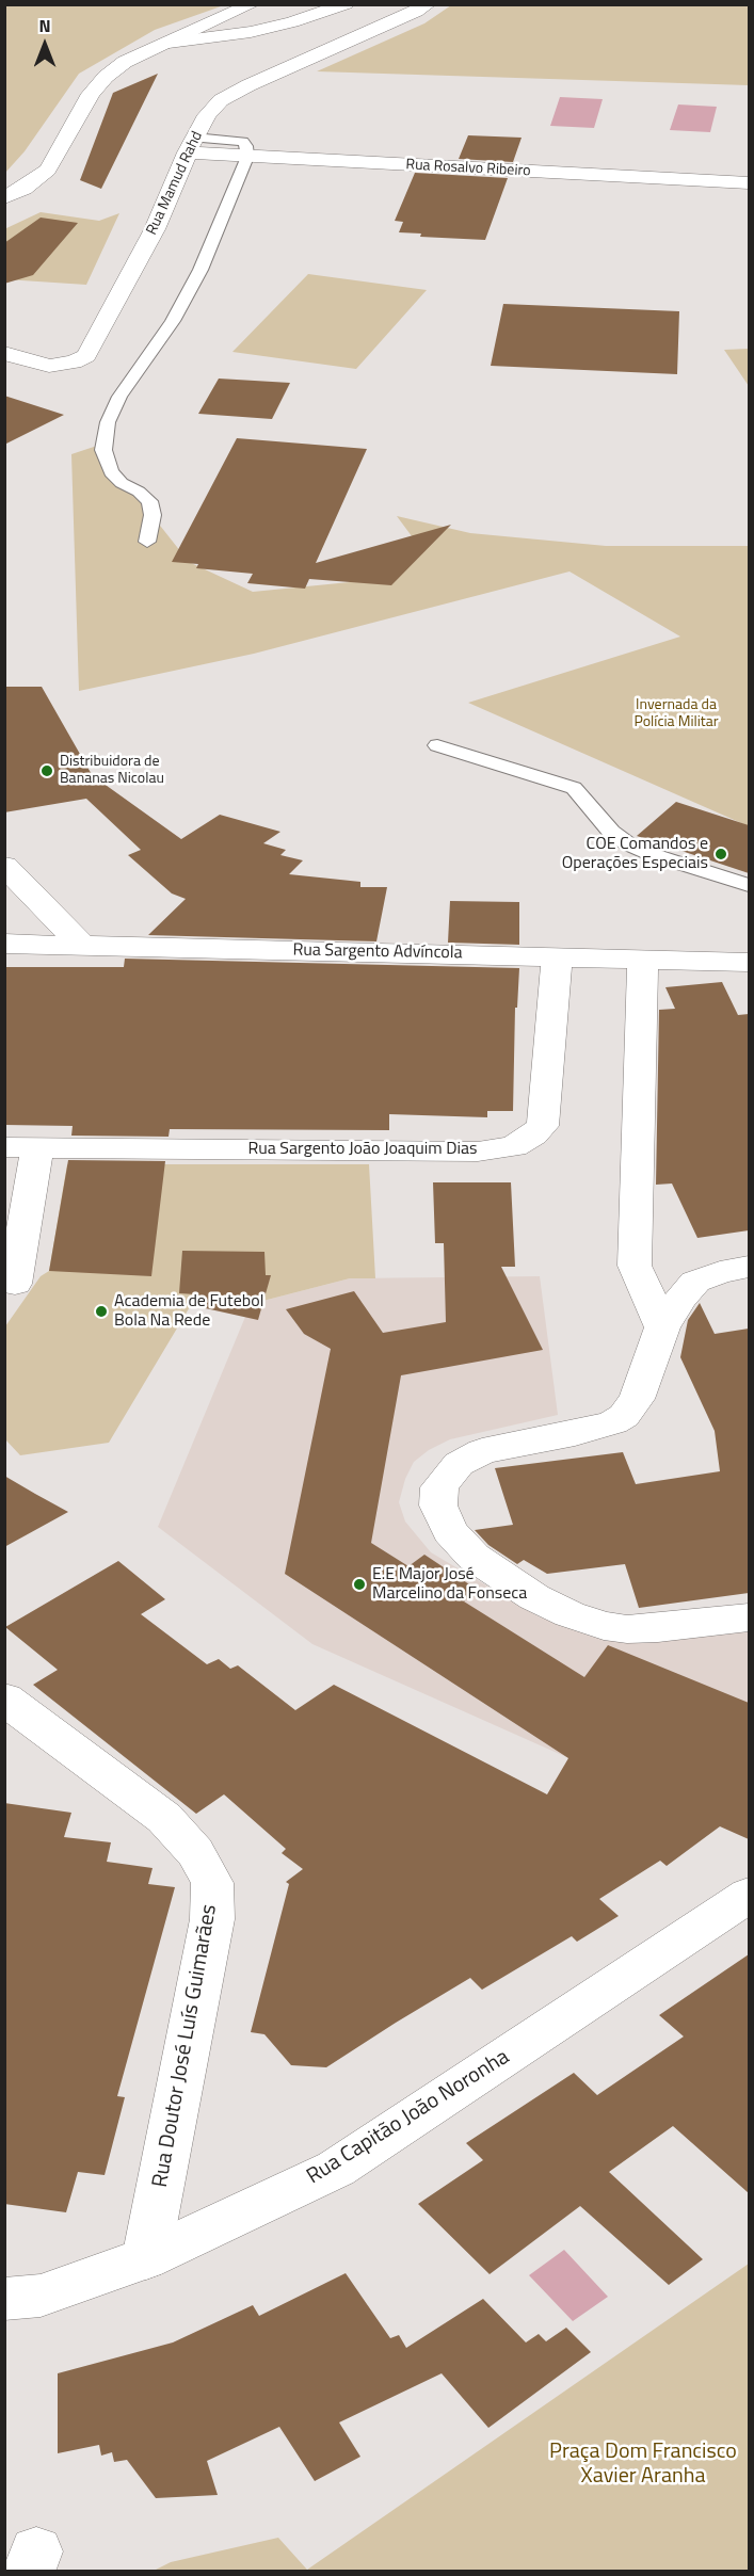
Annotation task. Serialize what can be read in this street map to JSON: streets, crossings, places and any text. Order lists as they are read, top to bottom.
{
  "streets": {
    "street": [
      "Rua Rosalvo Ribeiro",
      "Rua Mamud Rahd",
      "Rua Sargento Advíncola",
      "Rua Sargento João Joaquim Dias",
      "Rua Doutor José Luís Guimarães",
      "Rua Capitão João Noronha"
    ]
  },
  "crossings": [
    ["Rua Rosalvo Ribeiro", "Rua Mamud Rahd"],
    ["Rua Sargento Advíncola", "Rua Sargento João Joaquim Dias"],
    ["Rua Doutor José Luís Guimarães", "Rua Capitão João Noronha"]
  ],
  "parks": ["Invernada da Polícia Militar", "Praça Dom Francisco Xavier Aranha"],
  "places": [
    "Distribuidora de Bananas Nicolau",
    "COE Comandos e Operações Especiais",
    "Academia de Futebol Bola Na Rede",
    "E.E Major José Marcelino da Fonseca"
  ],
  "north": "top"
}
